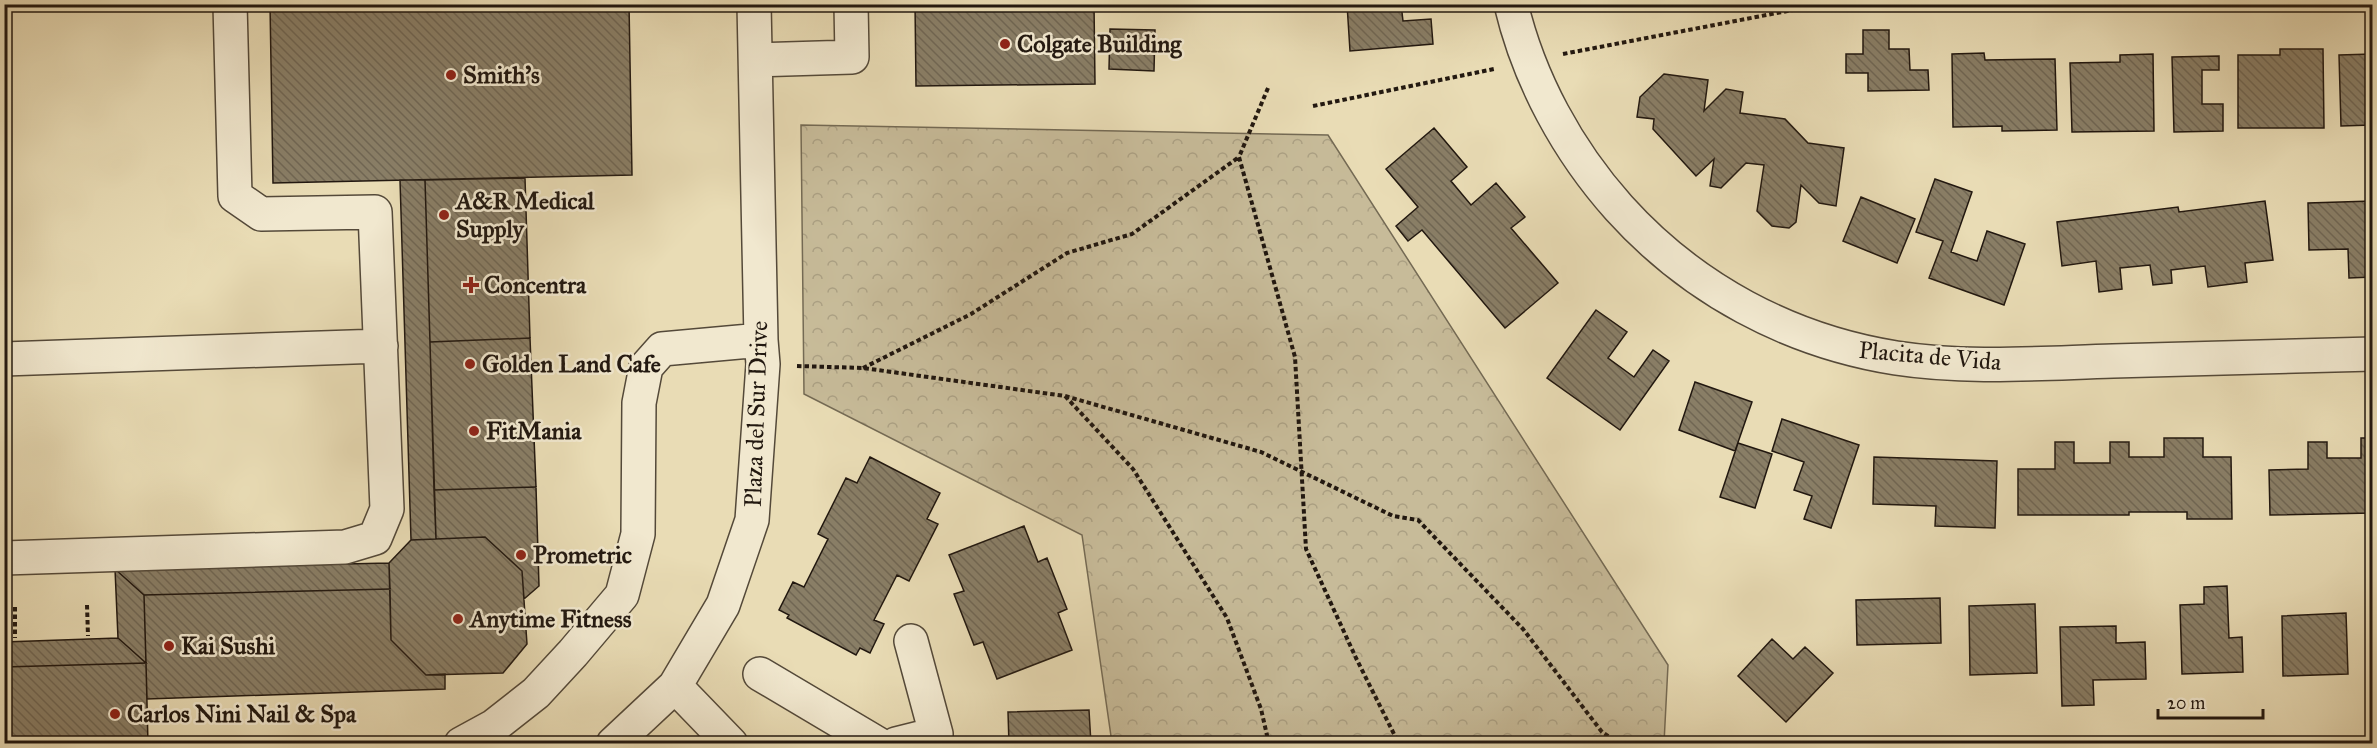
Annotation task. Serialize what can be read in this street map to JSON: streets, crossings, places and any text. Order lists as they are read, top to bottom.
{
  "streets": {
    "street": ["Placita de Vida", "Plaza del Sur Drive"]
  },
  "places": {
    "other": [
      "Colgate Building",
      "Smith's",
      "A&R Medical Supply",
      "Golden Land Cafe",
      "FitMania",
      "Prometric",
      "Anytime Fitness",
      "Kai Sushi",
      "Carlos Nini Nail & Spa"
    ],
    "health": ["Concentra"]
  },
  "scale_bar": "20 m"
}
